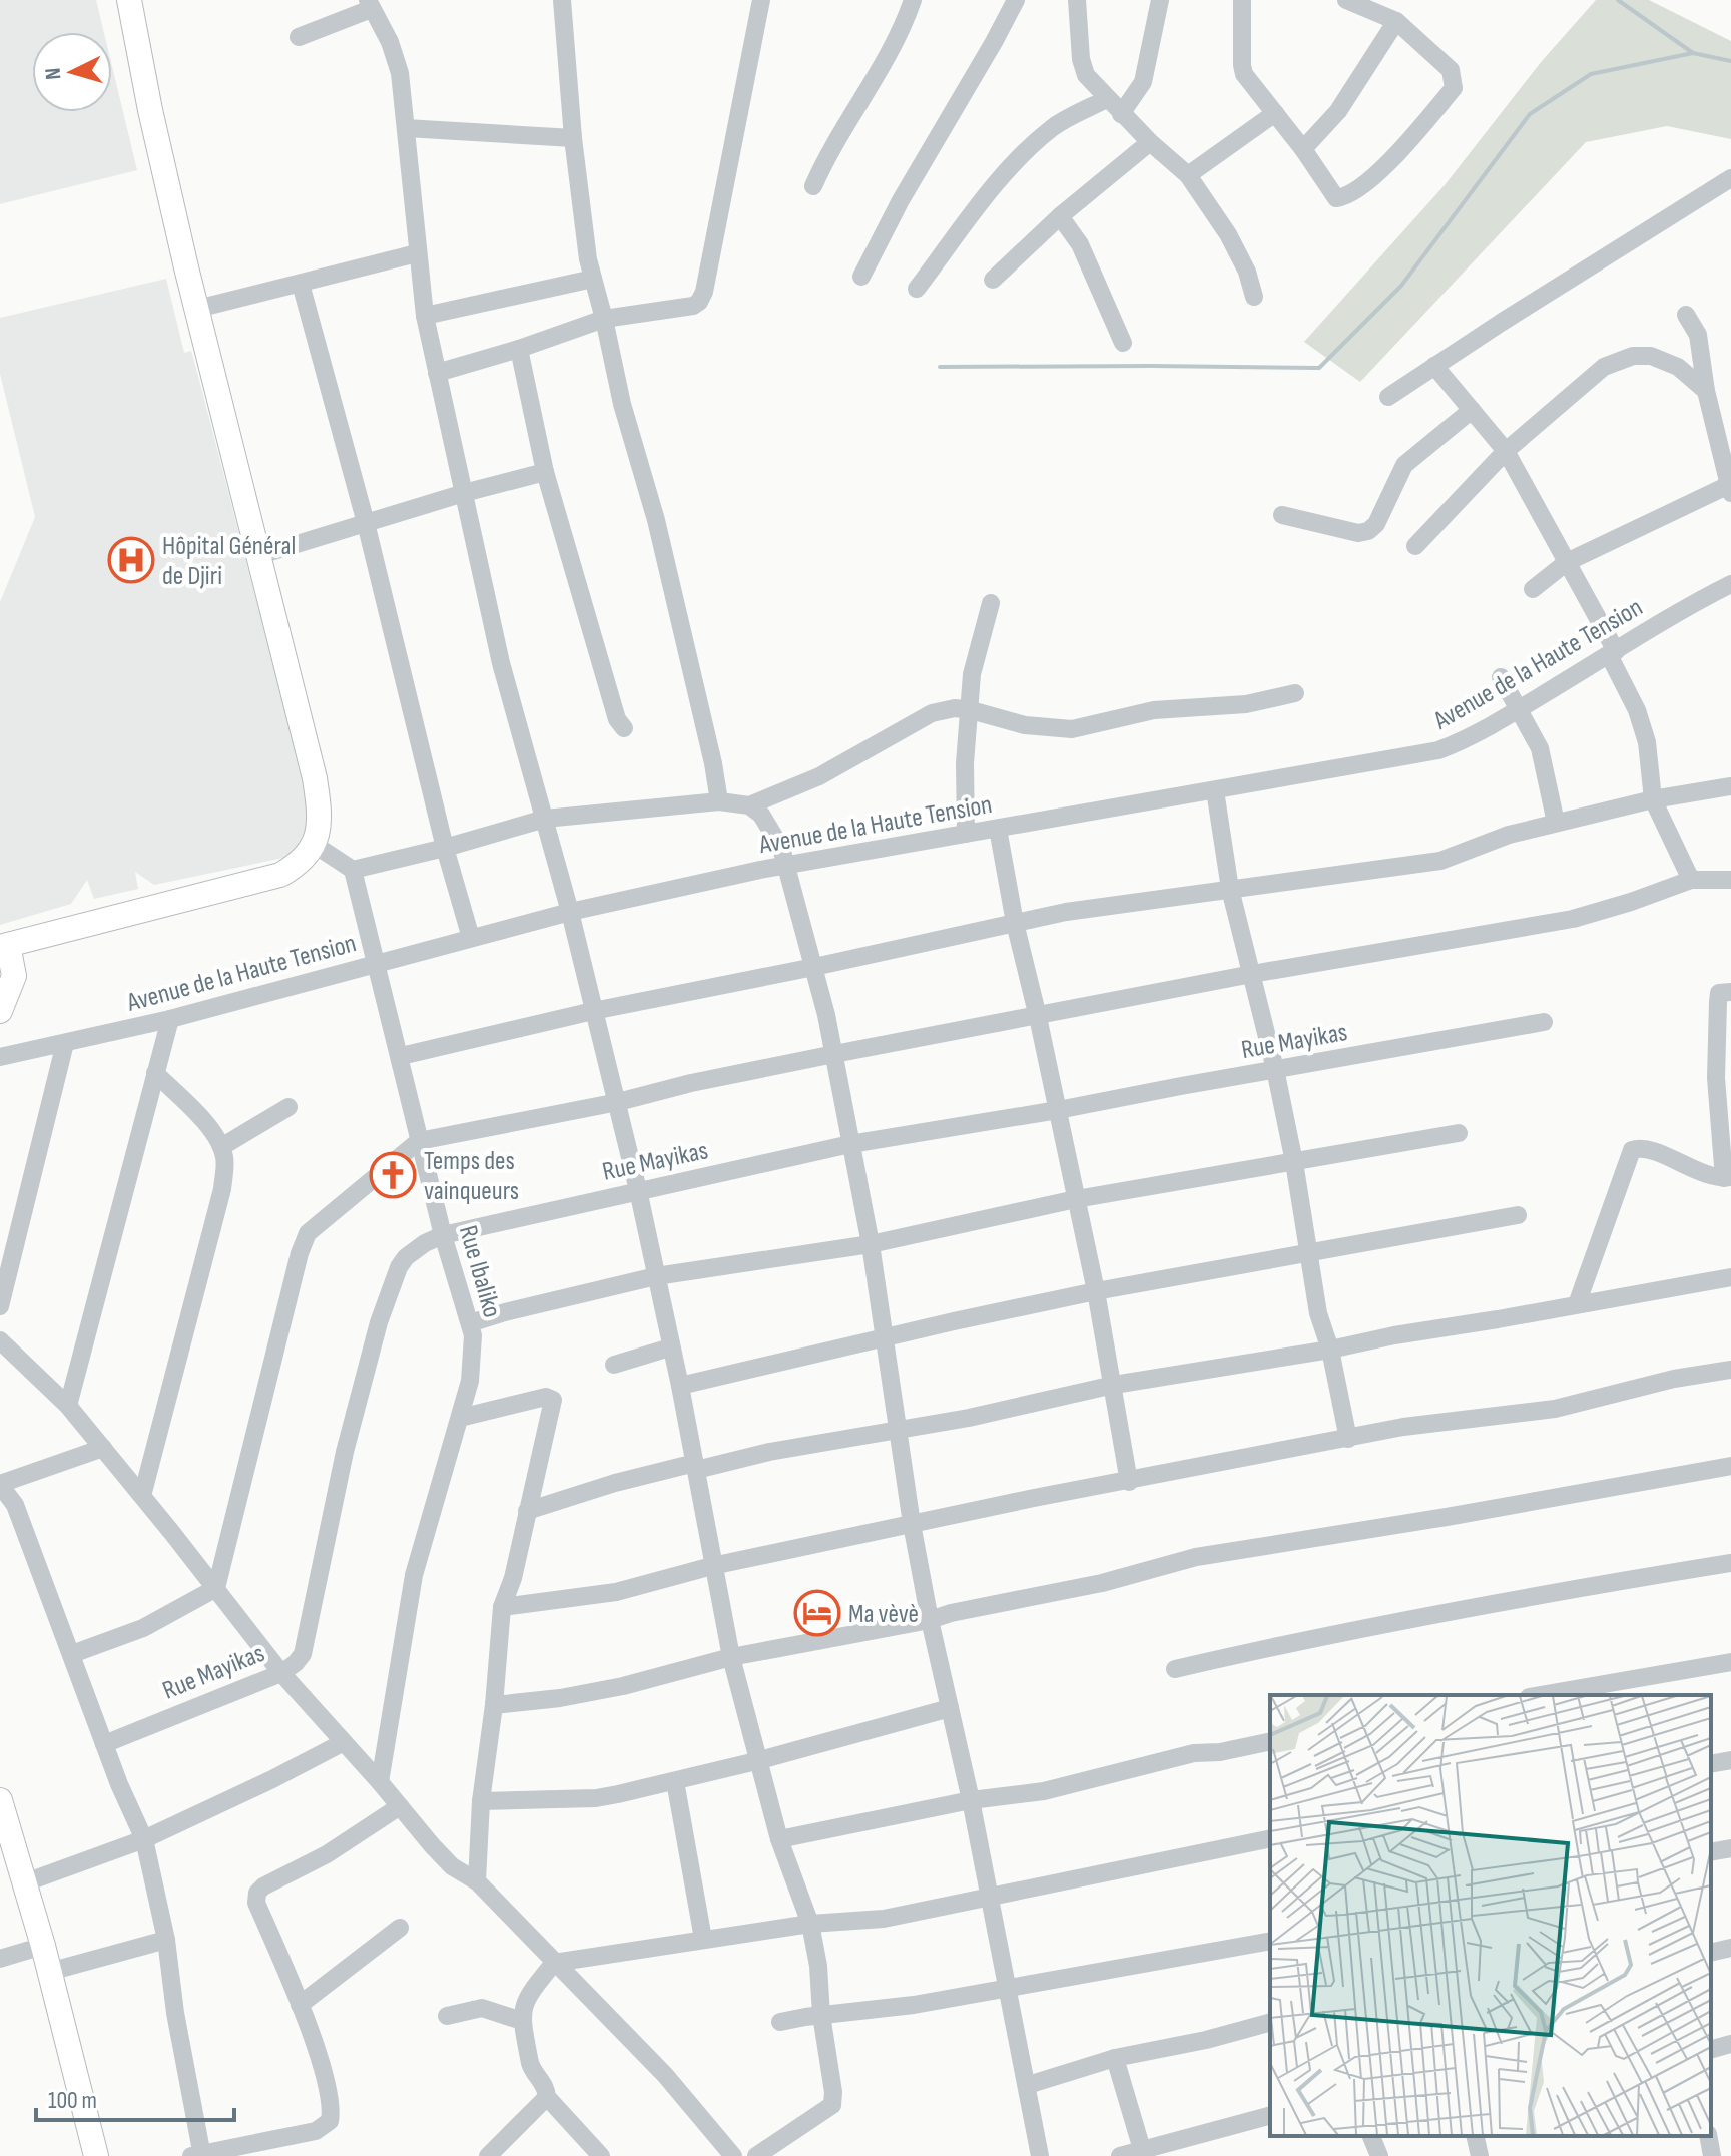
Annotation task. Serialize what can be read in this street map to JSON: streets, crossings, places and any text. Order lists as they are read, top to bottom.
{
  "streets": {
    "street": ["Avenue de la Haute Tension", "Rue Mayikas", "Rue Ibaliko"]
  },
  "crossings": [
    ["Avenue de la Haute Tension", "Rue Ibaliko"],
    ["Rue Mayikas", "Rue Ibaliko"]
  ],
  "places": {
    "hospital": ["Hôpital Général de Djiri"],
    "church": ["Temps des vainqueurs"],
    "hotel": ["Ma vèvè"]
  },
  "scale_bar": "100 m",
  "north": "left"
}
